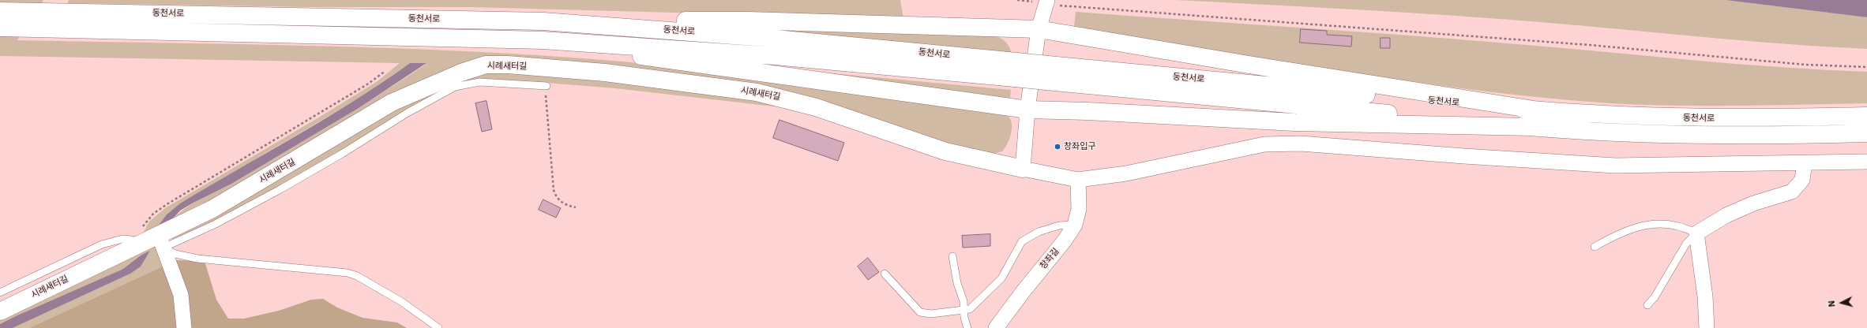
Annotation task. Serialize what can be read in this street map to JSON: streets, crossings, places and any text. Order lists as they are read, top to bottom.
{
  "streets": {
    "main road": ["동천서로", "시례새터길"],
    "street": ["창좌길"]
  },
  "places": ["창좌입구"],
  "north": "left"
}
